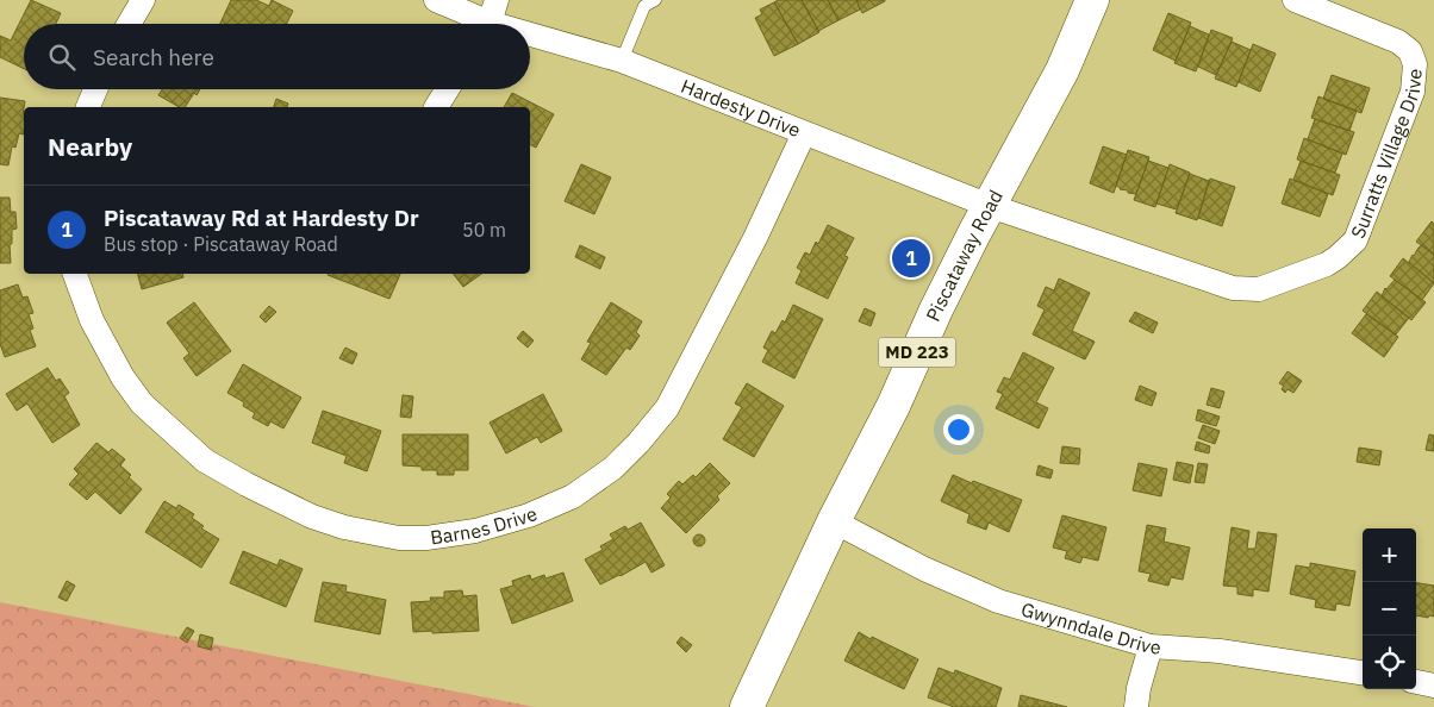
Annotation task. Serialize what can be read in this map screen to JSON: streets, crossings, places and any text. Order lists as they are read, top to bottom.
{
  "streets": {
    "main road": ["Piscataway Road", "MD 223"],
    "street": [
      "Hardesty Drive",
      "Surratts Village Drive",
      "Barnes Drive",
      "Gwynndale Drive"
    ]
  },
  "crossings": [
    ["Hardesty Drive", "Surratts Village Drive"],
    ["Hardesty Drive", "Piscataway Road"],
    ["Hardesty Drive", "Barnes Drive"],
    ["Surratts Village Drive", "Piscataway Road"],
    ["Piscataway Road", "Gwynndale Drive"]
  ],
  "page": {
    "search": "Search here",
    "heading": "Nearby",
    "list": [
      {
        "mark": "1",
        "name": "Piscataway Rd at Hardesty Dr",
        "note": "Bus stop · Piscataway Road",
        "value": "50 m"
      }
    ],
    "pins": "1",
    "map_buttons": ["+", "−"]
  }
}
